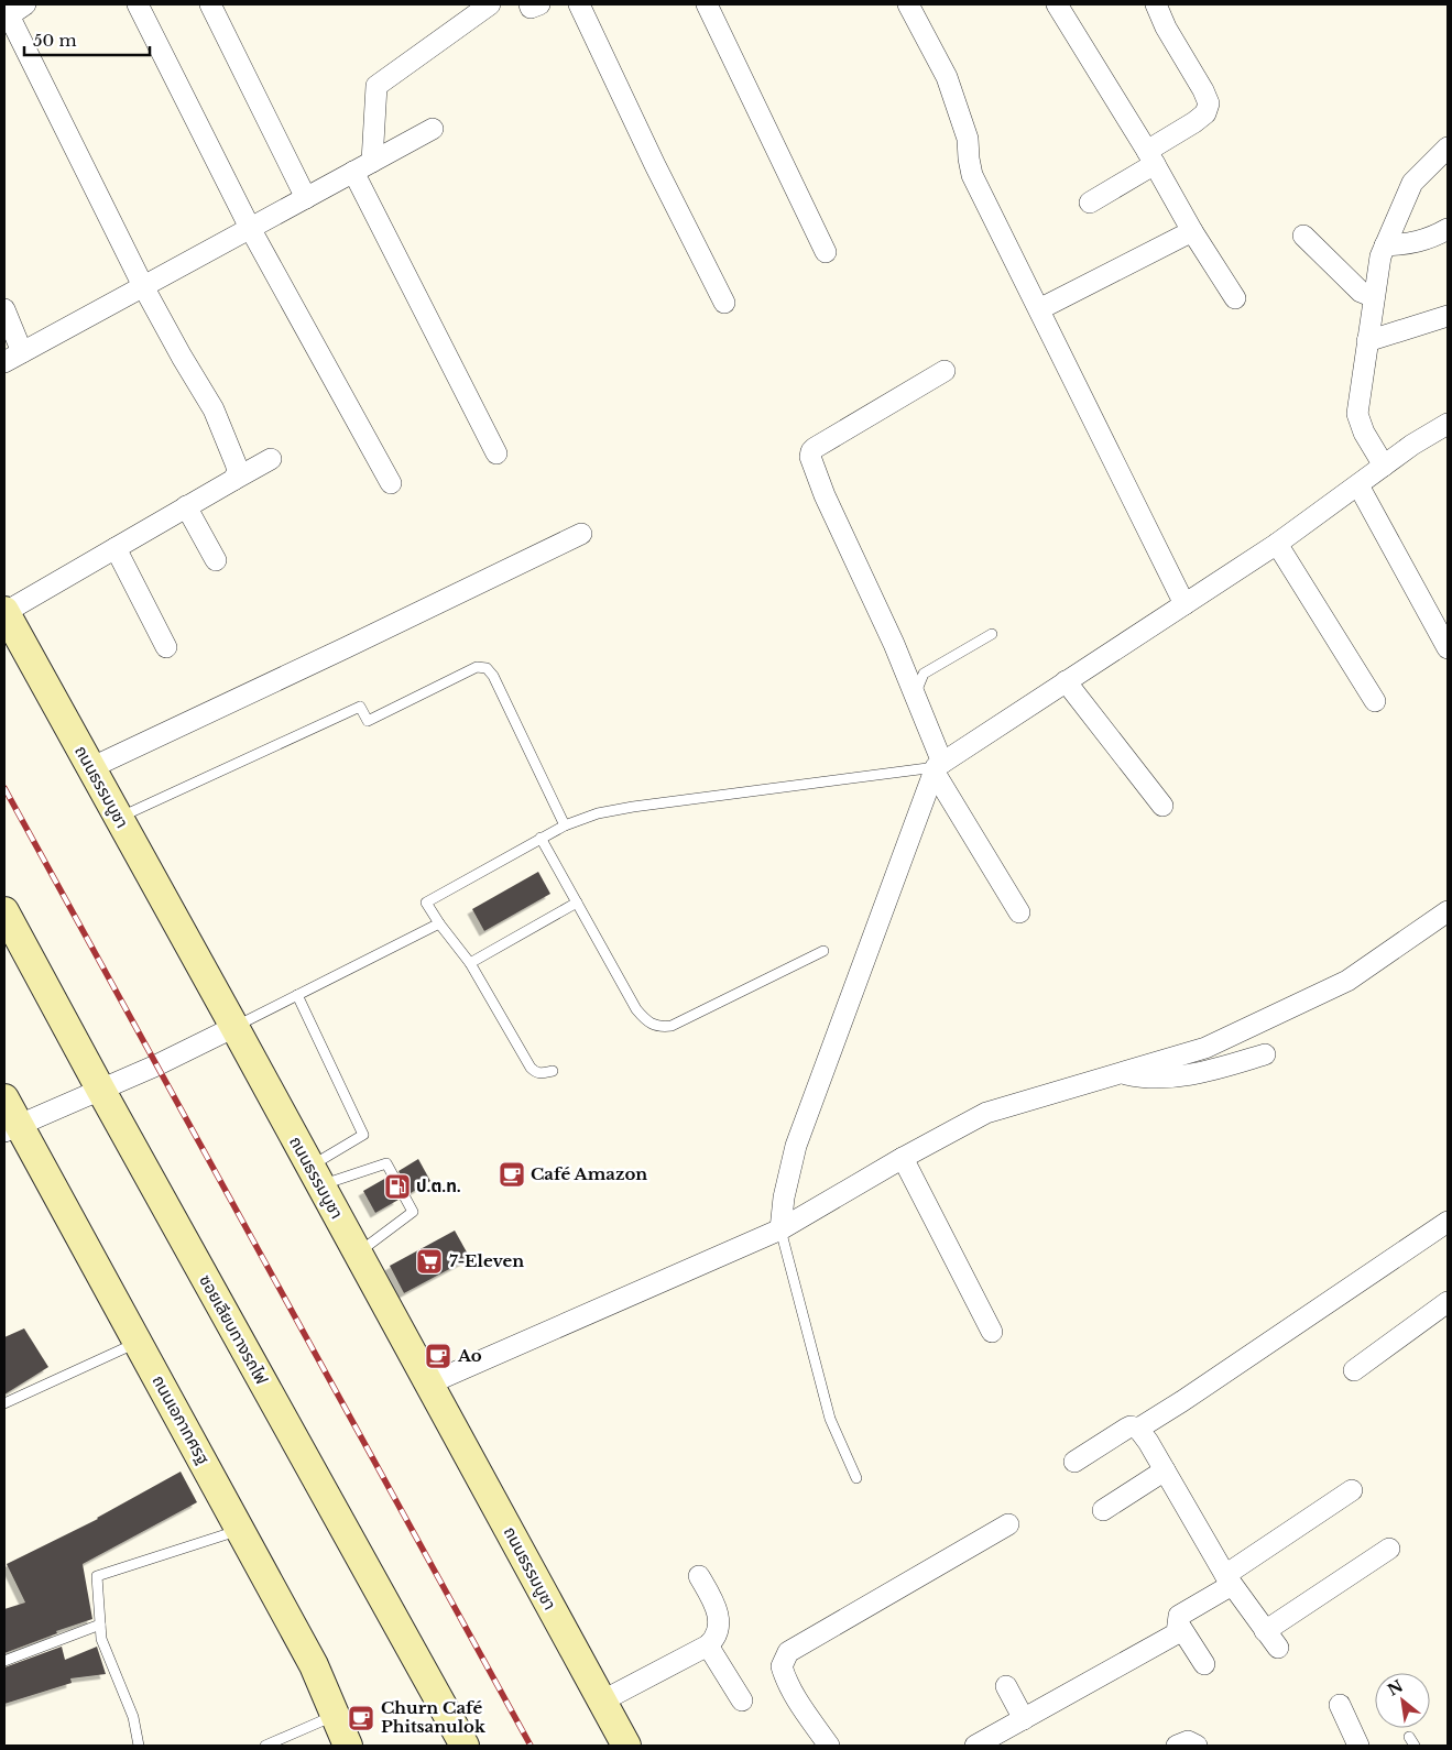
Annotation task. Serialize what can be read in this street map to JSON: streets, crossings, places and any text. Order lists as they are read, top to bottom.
{
  "streets": {
    "main road": ["ถนนธรรมบูชา", "ซอยเลียบทางรถไฟ", "ถนนเอกาทศรฐ"]
  },
  "places": {
    "cafe": ["Café Amazon", "Ao", "Churn Café Phitsanulok"],
    "fuel station": ["ป.ต.ท."],
    "supermarket": ["7-Eleven"]
  },
  "scale_bar": "50 m",
  "north": "top left"
}
